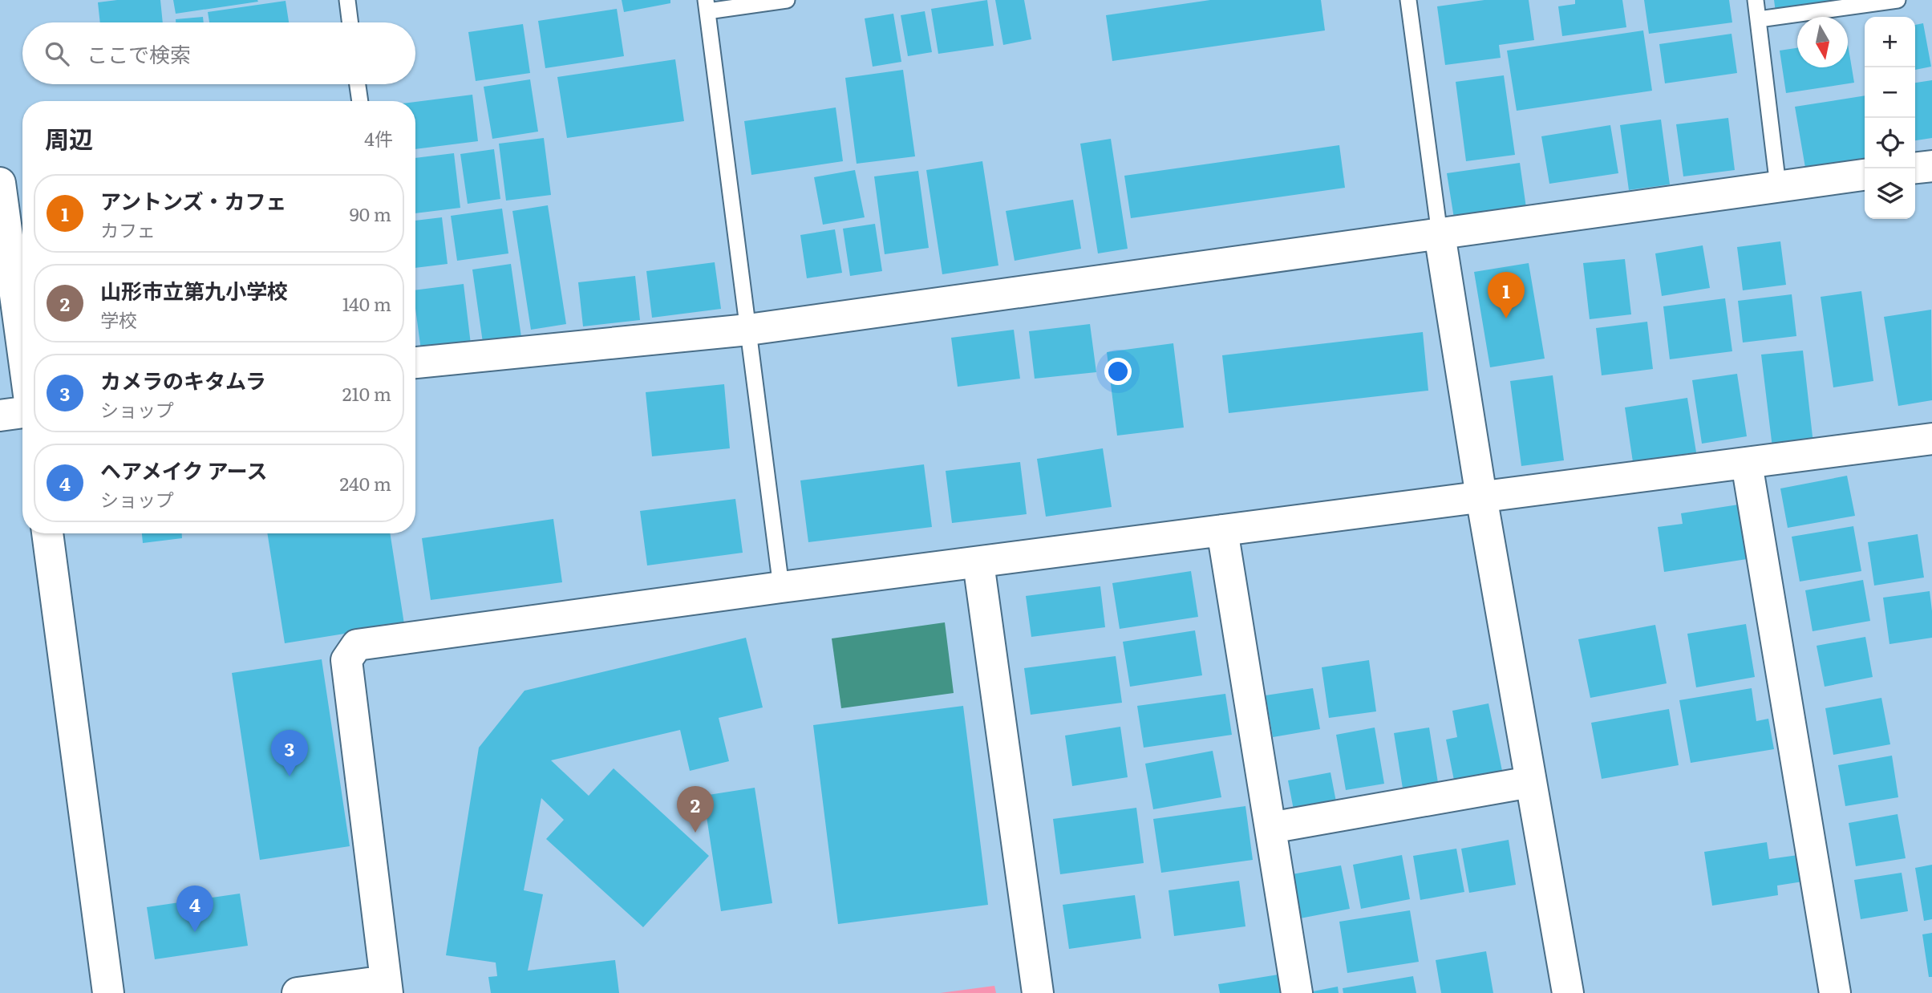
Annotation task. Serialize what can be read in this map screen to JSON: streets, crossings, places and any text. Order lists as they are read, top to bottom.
{
  "north": "bottom",
  "page": {
    "map_buttons": ["+", "−"],
    "search": "ここで検索",
    "heading": ["周辺", "4件"],
    "list": [
      {
        "mark": "1",
        "name": "アントンズ・カフェ",
        "note": "カフェ",
        "value": "90 m"
      },
      {
        "mark": "2",
        "name": "山形市立第九小学校",
        "note": "学校",
        "value": "140 m"
      },
      {
        "mark": "3",
        "name": "カメラのキタムラ",
        "note": "ショップ",
        "value": "210 m"
      },
      {
        "mark": "4",
        "name": "ヘアメイク アース",
        "note": "ショップ",
        "value": "240 m"
      }
    ],
    "pins": [
      "1",
      "3",
      "2",
      "4"
    ]
  }
}
